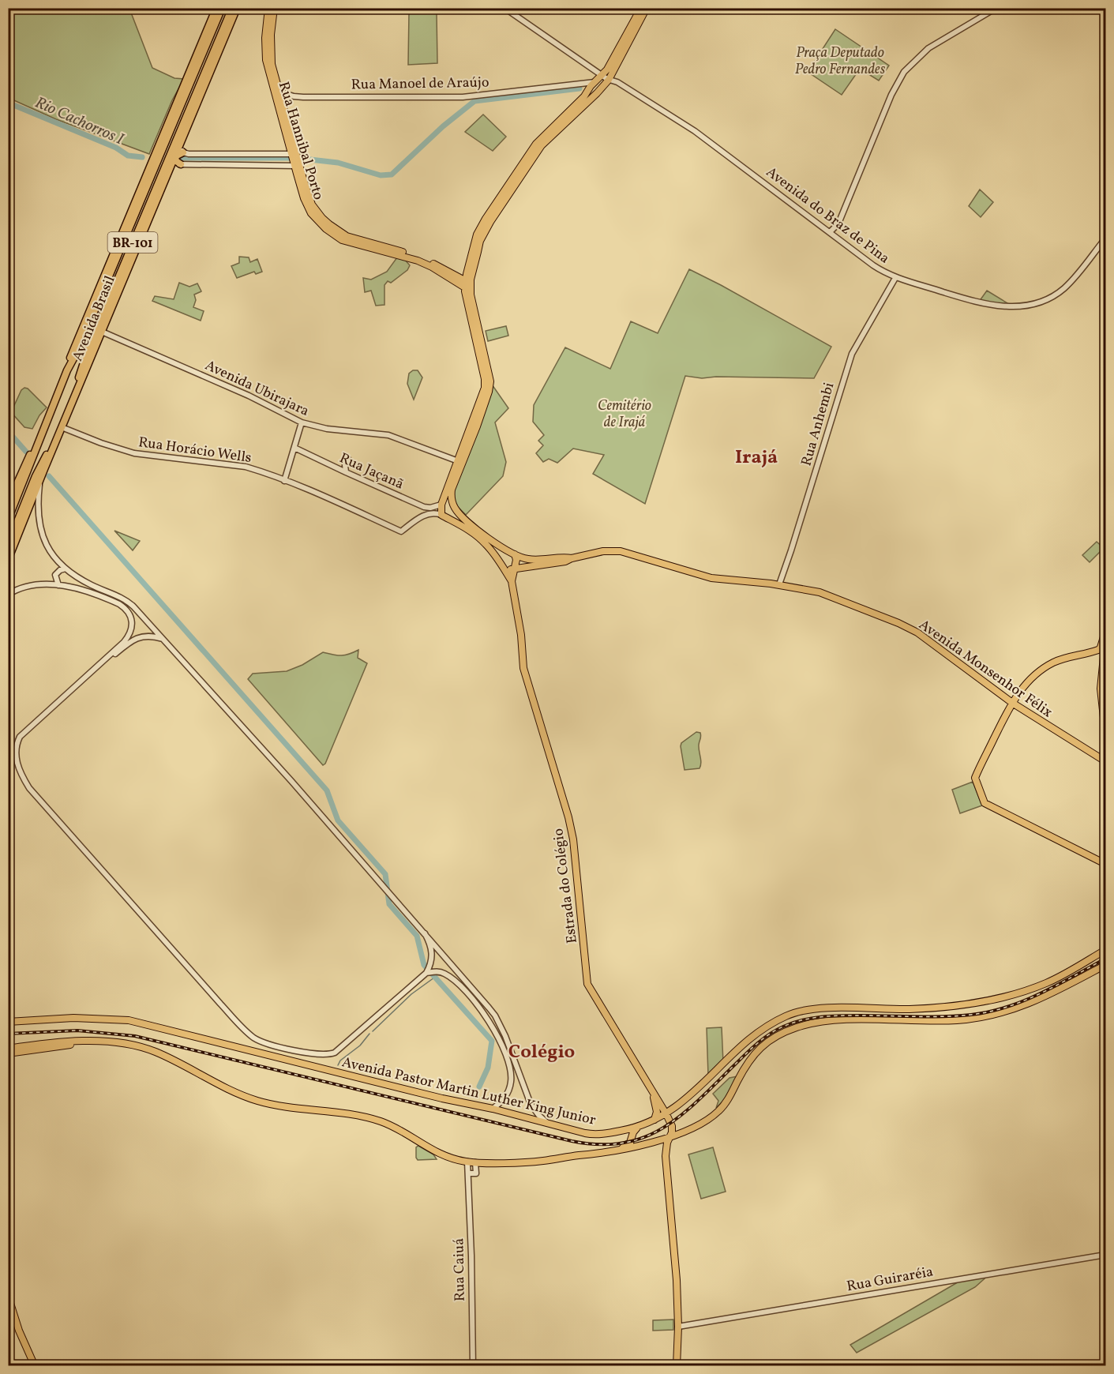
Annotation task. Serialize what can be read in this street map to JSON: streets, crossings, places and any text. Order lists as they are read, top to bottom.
{
  "streets": {
    "highway": ["BR-101", "Avenida Brasil"],
    "main road": [
      "Rua Hannibal Porto",
      "Avenida Monsenhor Félix",
      "Estrada do Colégio",
      "Avenida Pastor Martin Luther King Junior"
    ],
    "street": [
      "Rua Manoel de Araújo",
      "Avenida do Braz de Pina",
      "Avenida Ubirajara",
      "Rua Anhembi",
      "Rua Horácio Wells",
      "Rua Jaçanã",
      "Rua Caiuá",
      "Rua Guiraréia"
    ]
  },
  "crossings": [
    ["Rua Manoel de Araújo", "Rua Hannibal Porto"],
    ["Rua Manoel de Araújo", "Avenida do Braz de Pina"],
    ["Avenida do Braz de Pina", "Rua Anhembi"],
    ["Avenida Brasil", "Avenida Ubirajara"],
    ["Avenida Brasil", "Rua Horácio Wells"],
    ["Rua Anhembi", "Avenida Monsenhor Félix"],
    ["Rua Horácio Wells", "Rua Jaçanã"],
    ["Avenida Monsenhor Félix", "Estrada do Colégio"],
    ["Estrada do Colégio", "Avenida Pastor Martin Luther King Junior"]
  ],
  "districts": ["Irajá", "Colégio"],
  "water": ["Rio Cachorros I"],
  "parks": ["Praça Deputado Pedro Fernandes", "Cemitério de Irajá"]
}
